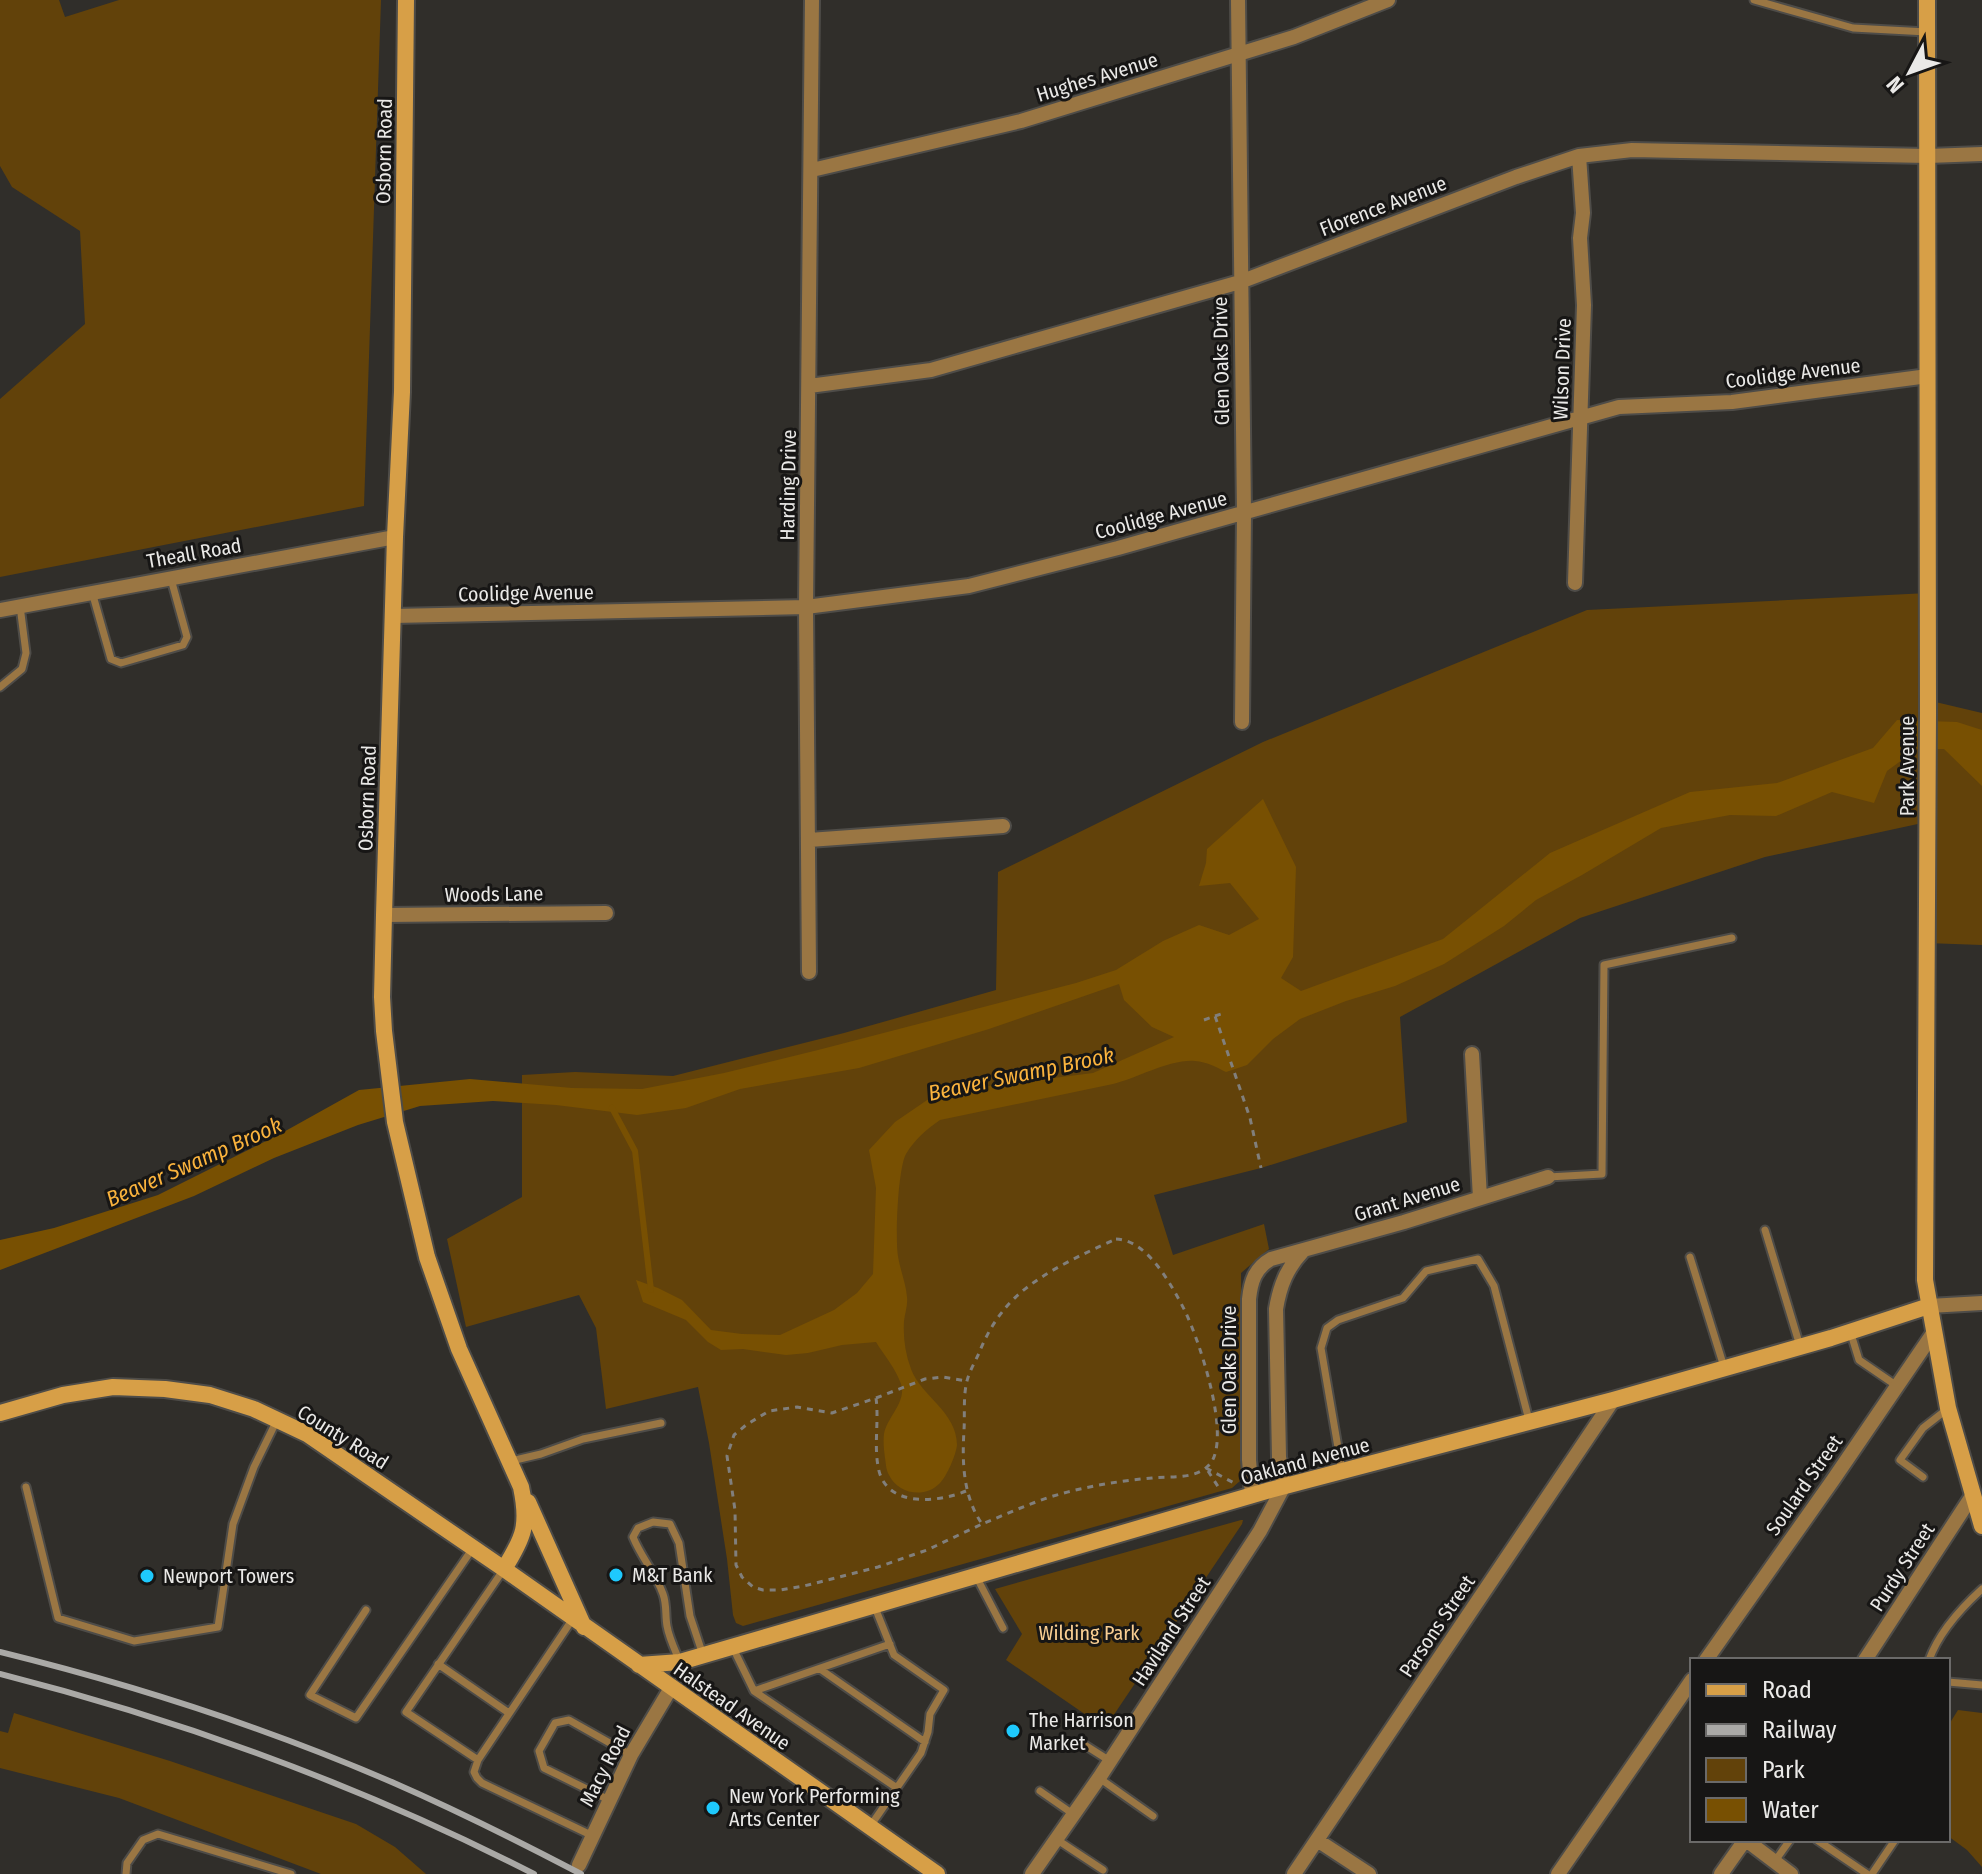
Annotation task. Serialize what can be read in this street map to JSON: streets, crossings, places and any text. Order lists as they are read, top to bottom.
{
  "streets": {
    "street": [
      "Hughes Avenue",
      "Osborn Road",
      "Florence Avenue",
      "Glen Oaks Drive",
      "Wilson Drive",
      "Coolidge Avenue",
      "Harding Drive",
      "Theall Road",
      "Park Avenue",
      "Woods Lane",
      "Grant Avenue",
      "County Road",
      "Oakland Avenue",
      "Soulard Street",
      "Purdy Street",
      "Parsons Street",
      "Haviland Street",
      "Halstead Avenue",
      "Macy Road"
    ]
  },
  "crossings": [
    ["Hughes Avenue", "Glen Oaks Drive"],
    ["Hughes Avenue", "Harding Drive"],
    ["Osborn Road", "Coolidge Avenue"],
    ["Osborn Road", "Theall Road"],
    ["Osborn Road", "Woods Lane"],
    ["Osborn Road", "County Road"],
    ["Osborn Road", "Halstead Avenue"],
    ["Florence Avenue", "Glen Oaks Drive"],
    ["Florence Avenue", "Wilson Drive"],
    ["Florence Avenue", "Harding Drive"],
    ["Florence Avenue", "Park Avenue"],
    ["Glen Oaks Drive", "Coolidge Avenue"],
    ["Glen Oaks Drive", "Grant Avenue"],
    ["Glen Oaks Drive", "Oakland Avenue"],
    ["Wilson Drive", "Coolidge Avenue"],
    ["Coolidge Avenue", "Harding Drive"],
    ["Coolidge Avenue", "Park Avenue"],
    ["Park Avenue", "Oakland Avenue"],
    ["Park Avenue", "Soulard Street"],
    ["Park Avenue", "Purdy Street"],
    ["County Road", "Halstead Avenue"],
    ["Oakland Avenue", "Parsons Street"],
    ["Oakland Avenue", "Haviland Street"],
    ["Oakland Avenue", "Halstead Avenue"],
    ["Halstead Avenue", "Macy Road"]
  ],
  "water": ["Beaver Swamp Brook"],
  "parks": ["Wilding Park"],
  "places": [
    "M&T Bank",
    "Newport Towers",
    "The Harrison Market",
    "New York Performing Arts Center"
  ],
  "legend": [
    "Road",
    "Railway",
    "Park",
    "Water"
  ],
  "north": "bottom left"
}
